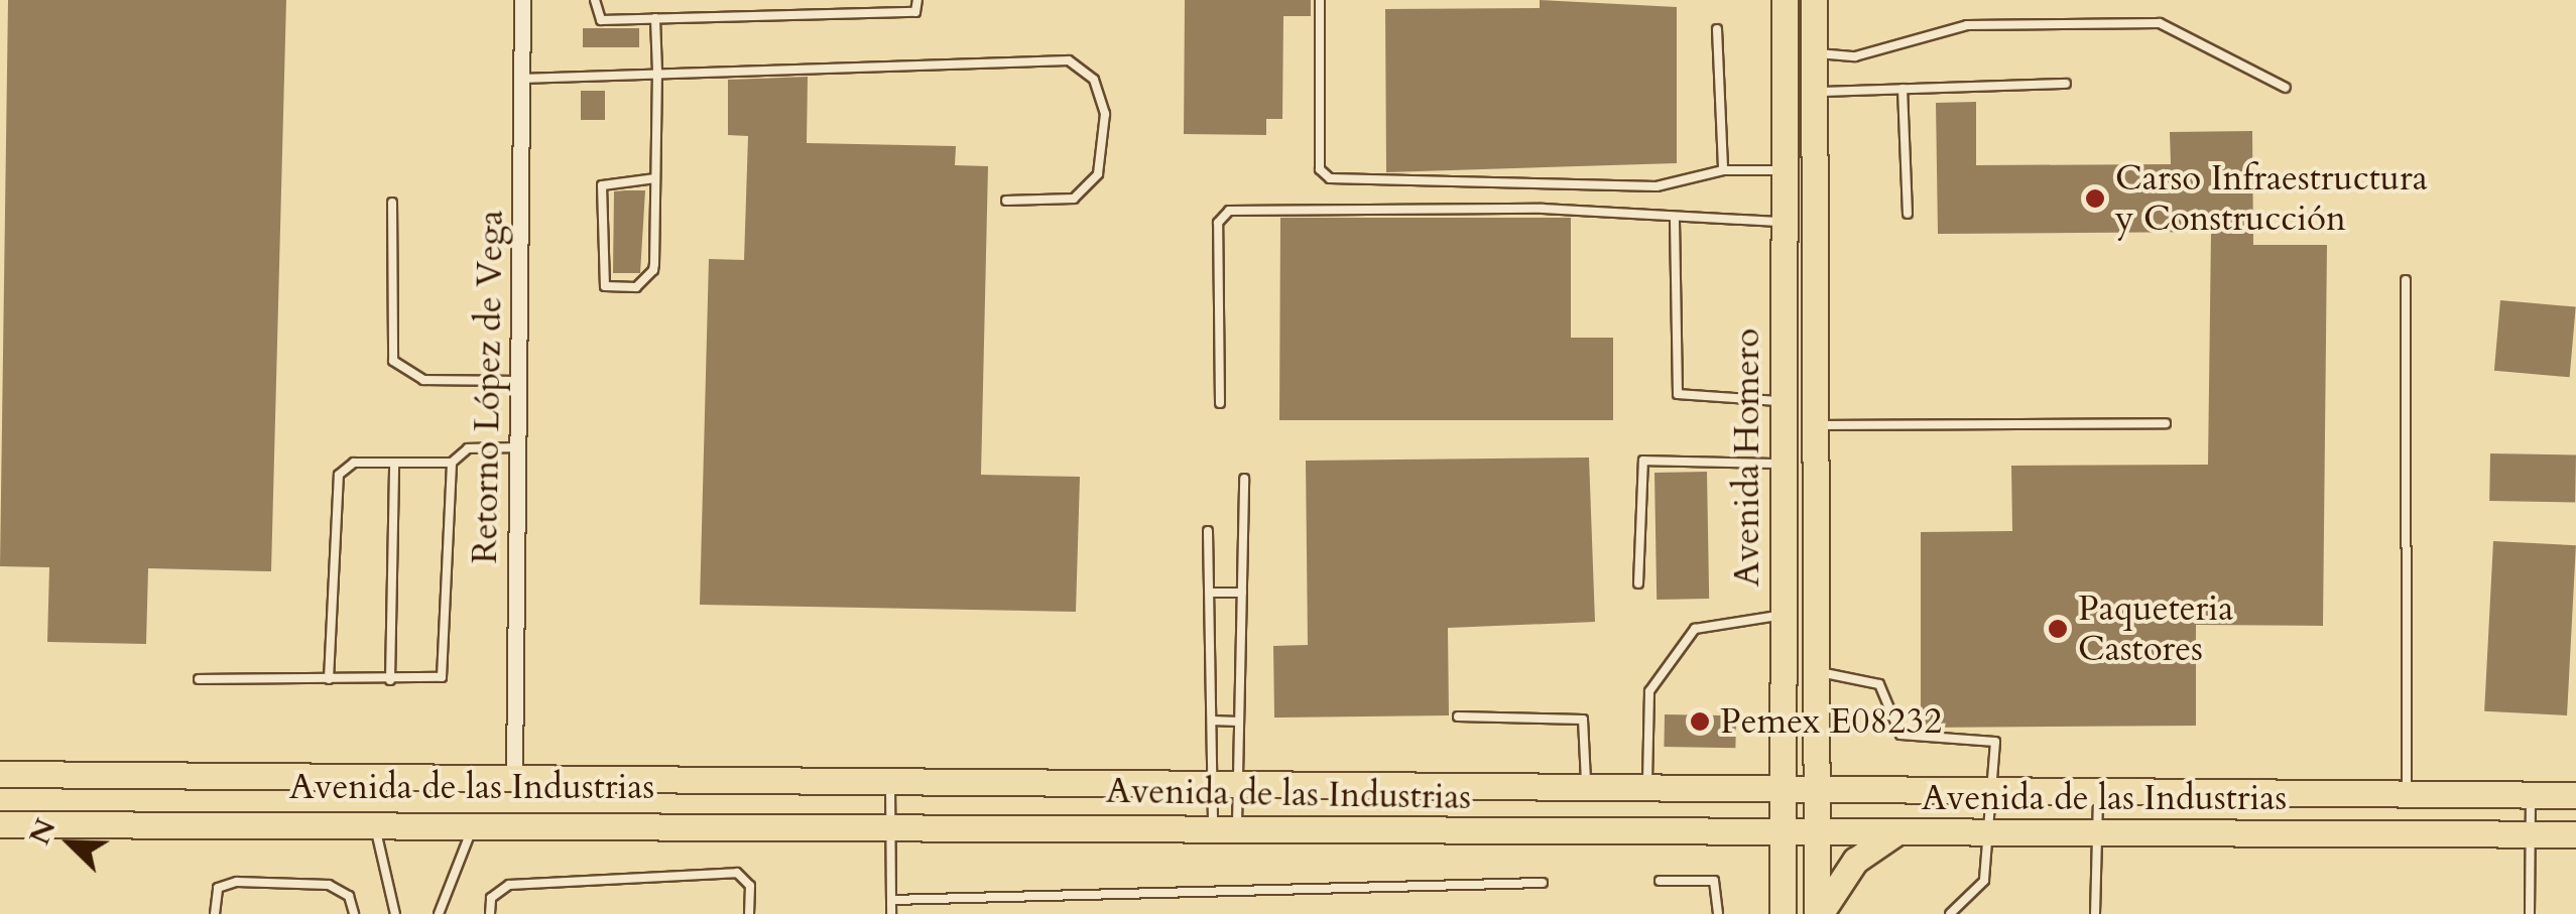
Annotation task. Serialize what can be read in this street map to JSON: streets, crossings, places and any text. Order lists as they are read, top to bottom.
{
  "streets": {
    "main road": ["Avenida Homero", "Avenida de las Industrias"],
    "street": ["Retorno López de Vega"]
  },
  "crossings": [
    ["Retorno López de Vega", "Avenida de las Industrias"],
    ["Avenida Homero", "Avenida de las Industrias"]
  ],
  "places": ["Carso Infraestructura y Construcción", "Paqueteria Castores", "Pemex E08232"],
  "north": "top left"
}
